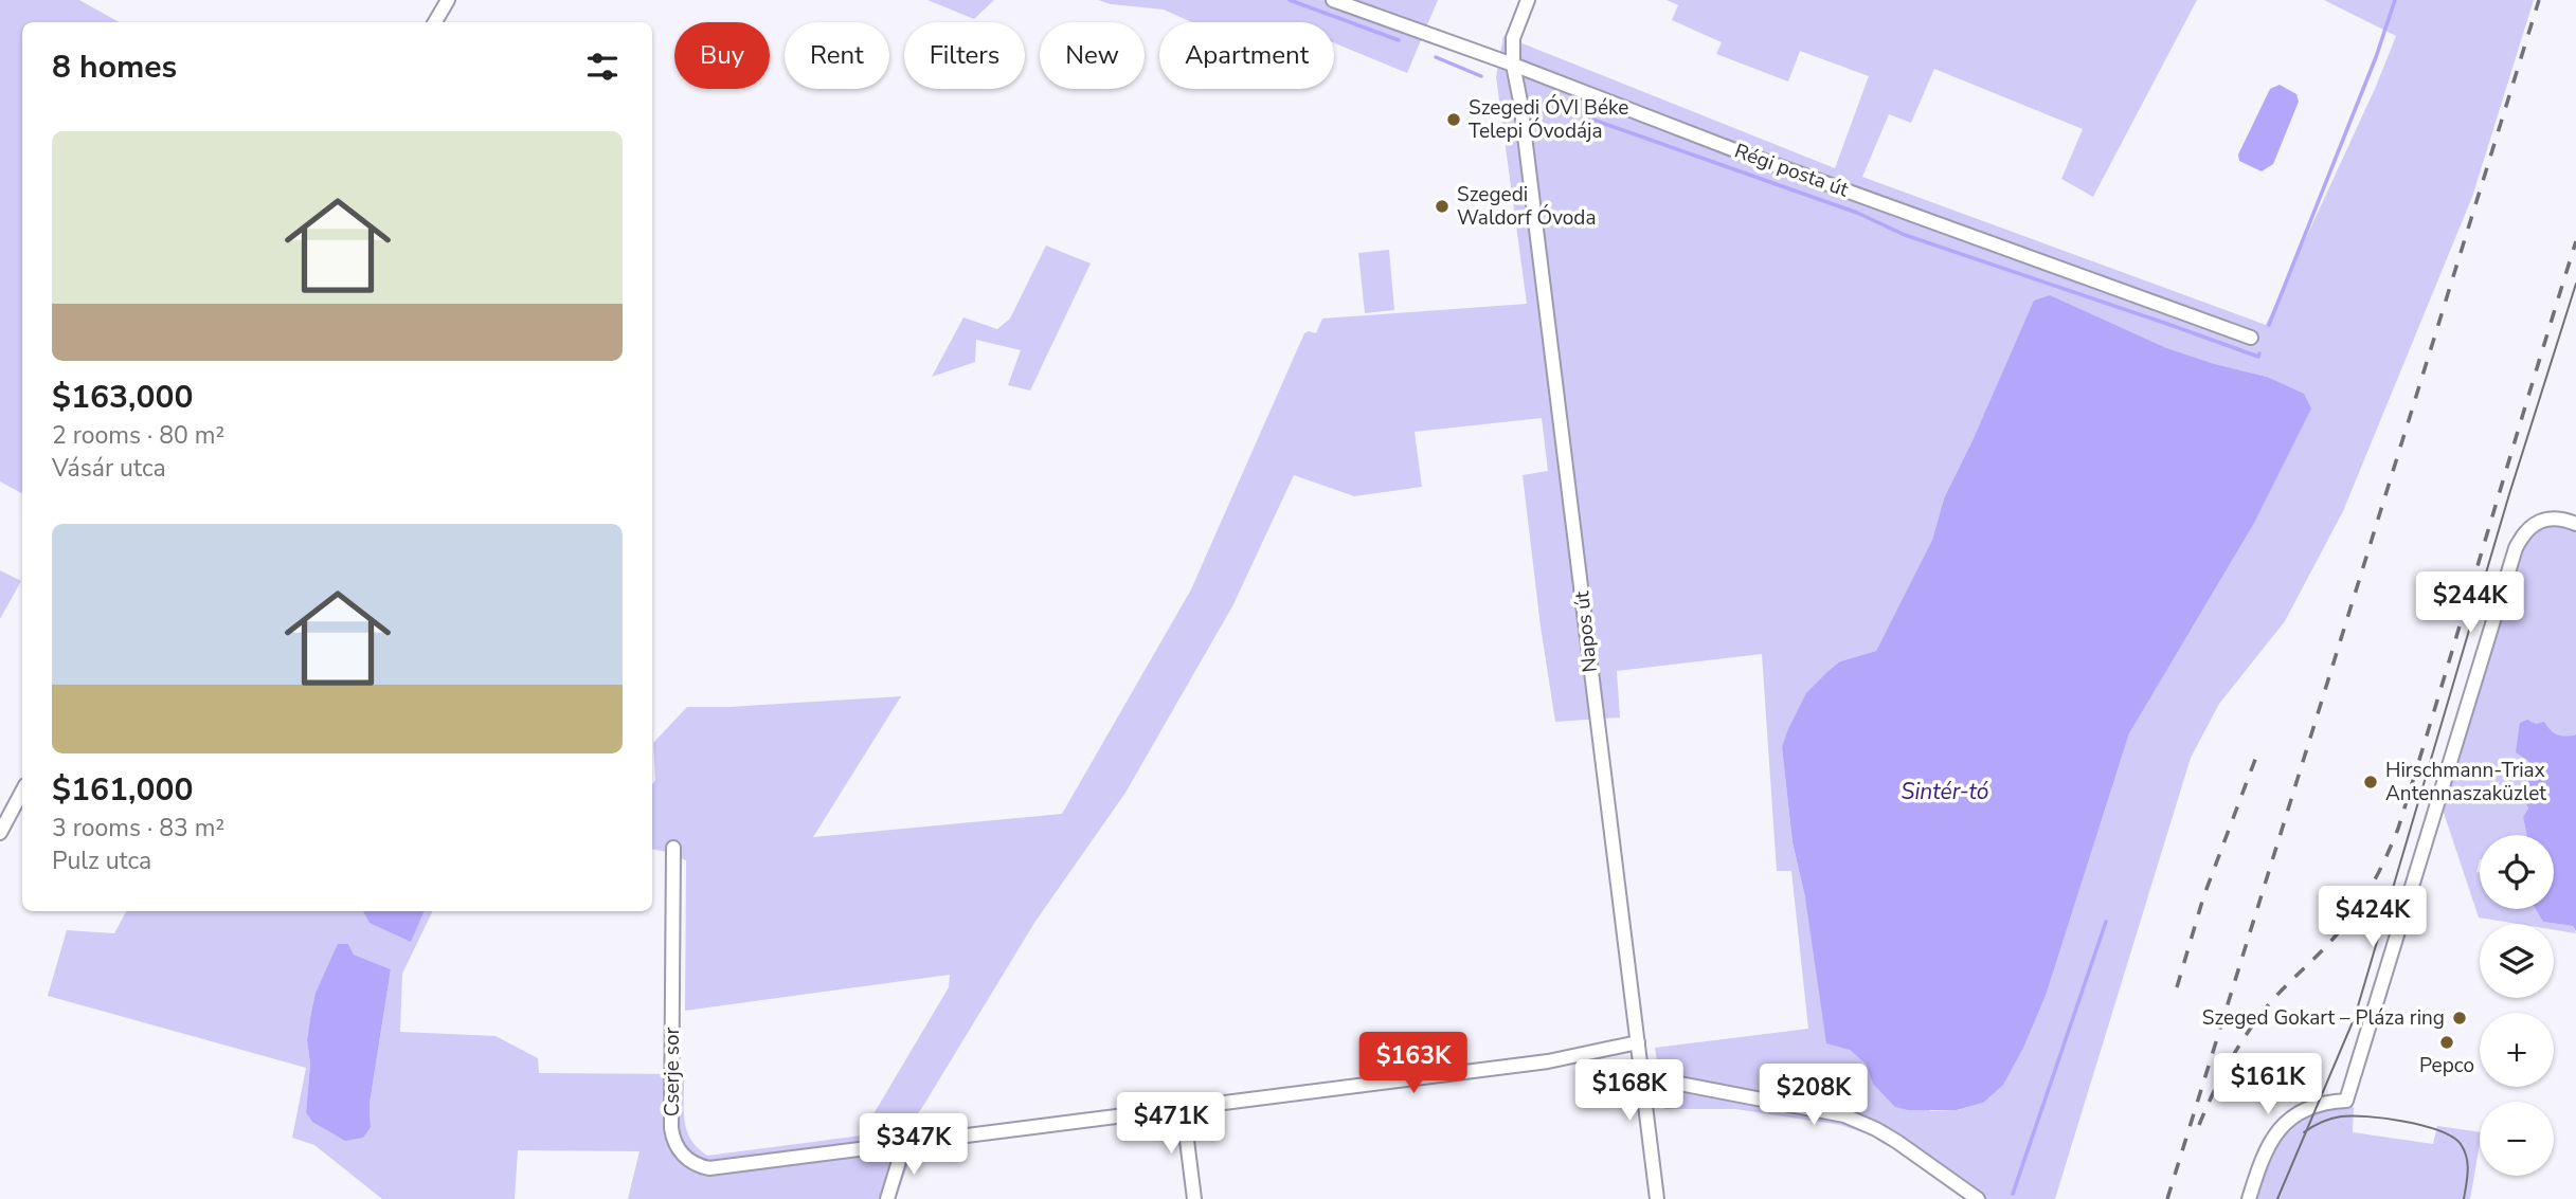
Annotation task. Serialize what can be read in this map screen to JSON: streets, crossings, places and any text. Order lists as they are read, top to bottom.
{
  "streets": {
    "street": ["Régi posta út", "Napos út", "Cserje sor"]
  },
  "crossings": [
    ["Régi posta út", "Napos út"],
    ["Napos út", "Cserje sor"]
  ],
  "water": ["Sintér-tó"],
  "places": [
    "Szegedi ÓVI Béke Telepi Óvodája",
    "Szegedi Waldorf Óvoda",
    "Hirschmann-Triax Antennaszaküzlet",
    "Szeged Gokart – Pláza ring",
    "Pepco"
  ],
  "page": {
    "chip": [
      "Buy",
      "Rent",
      "Filters",
      "New",
      "Apartment"
    ],
    "heading": "8 homes",
    "list": [
      {
        "name": "$163,000",
        "note": "2 rooms · 80 m² · Vásár utca"
      },
      {
        "name": "$161,000",
        "note": "3 rooms · 83 m² · Pulz utca"
      }
    ],
    "price": [
      "$244K",
      "$424K",
      "$163K",
      "$161K",
      "$168K",
      "$208K",
      "$471K",
      "$347K"
    ],
    "map_buttons": ["+", "−"]
  }
}
